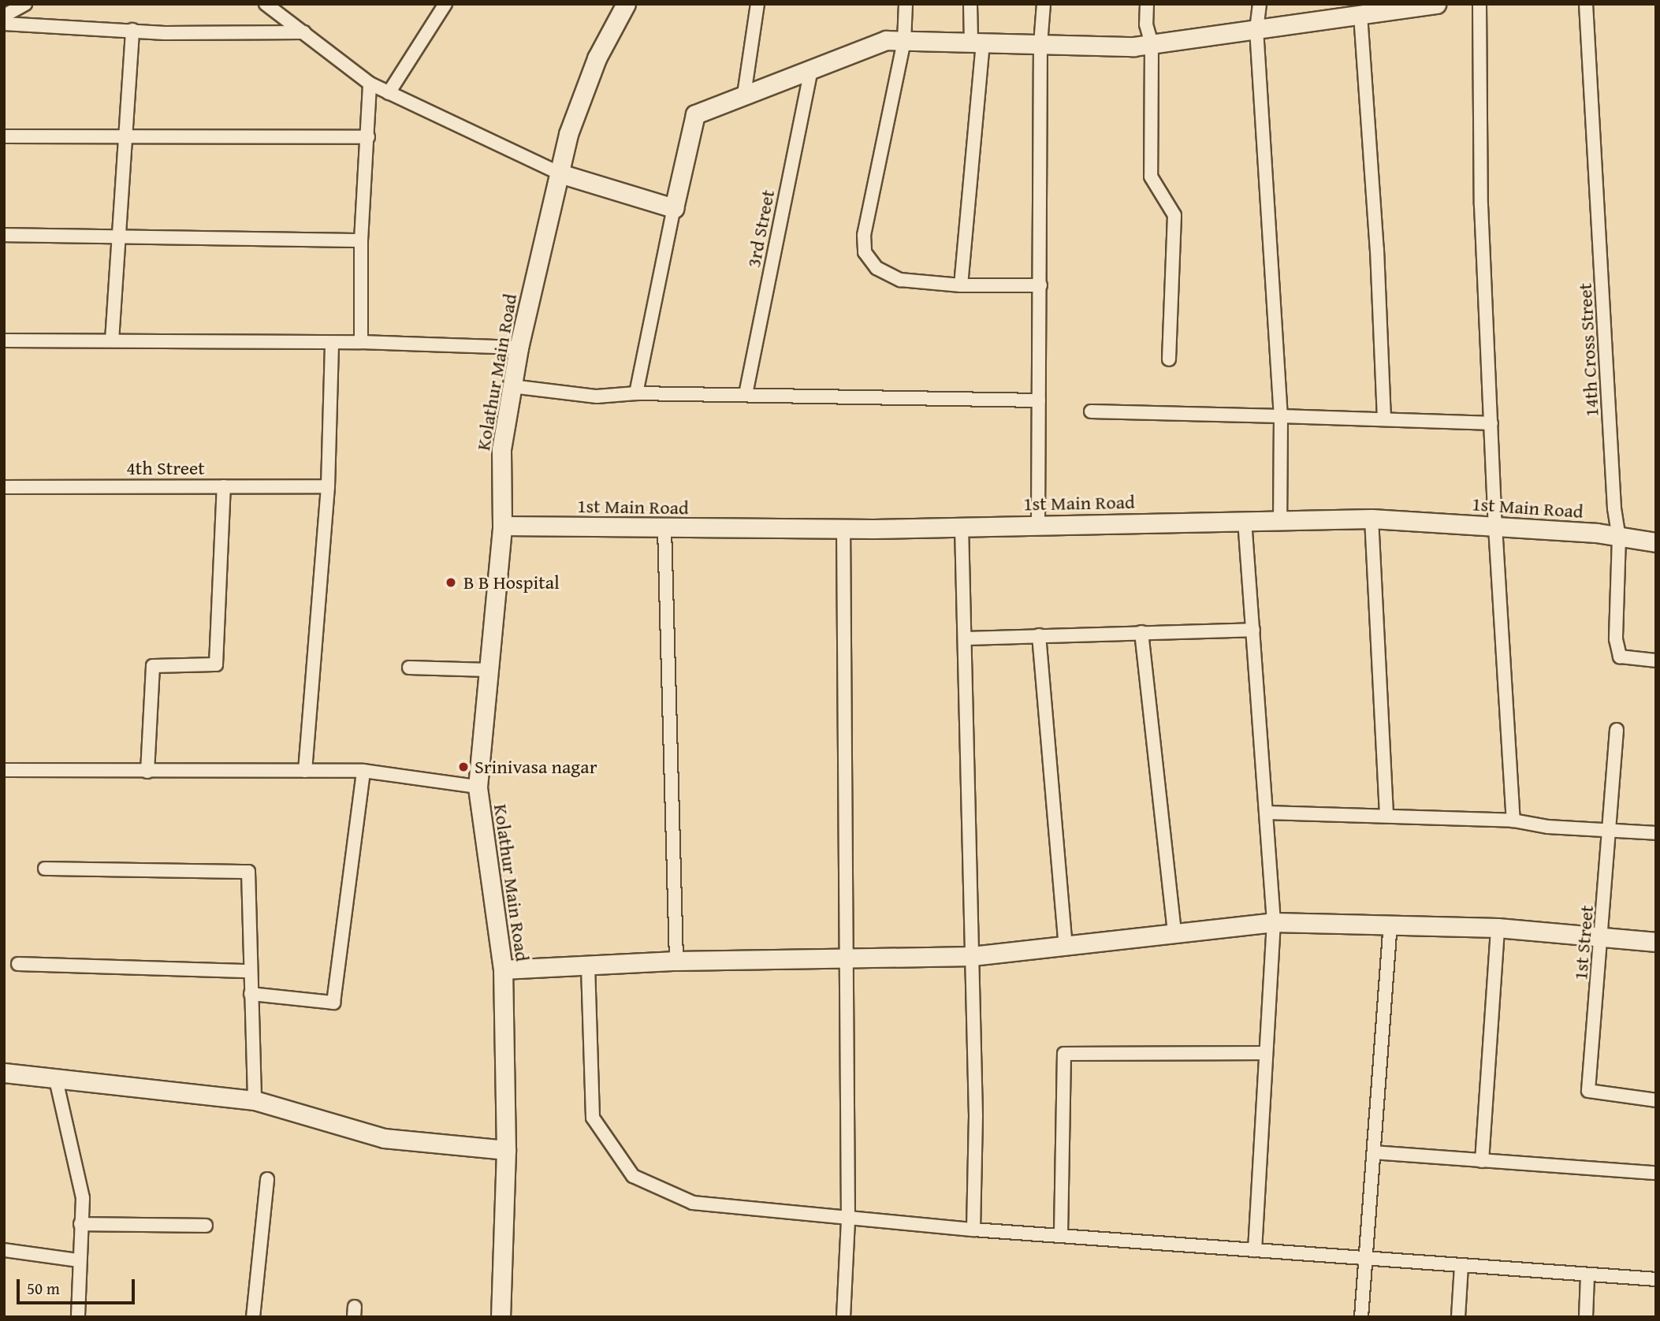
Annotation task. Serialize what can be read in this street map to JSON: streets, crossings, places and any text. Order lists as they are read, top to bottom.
{
  "streets": {
    "street": [
      "3rd Street",
      "14th Cross Street",
      "Kolathur Main Road",
      "4th Street",
      "1st Main Road",
      "1st Street"
    ]
  },
  "crossings": [
    ["14th Cross Street", "1st Main Road"],
    ["Kolathur Main Road", "1st Main Road"]
  ],
  "places": ["B B Hospital", "Srinivasa nagar"],
  "scale_bar": "50 m"
}
